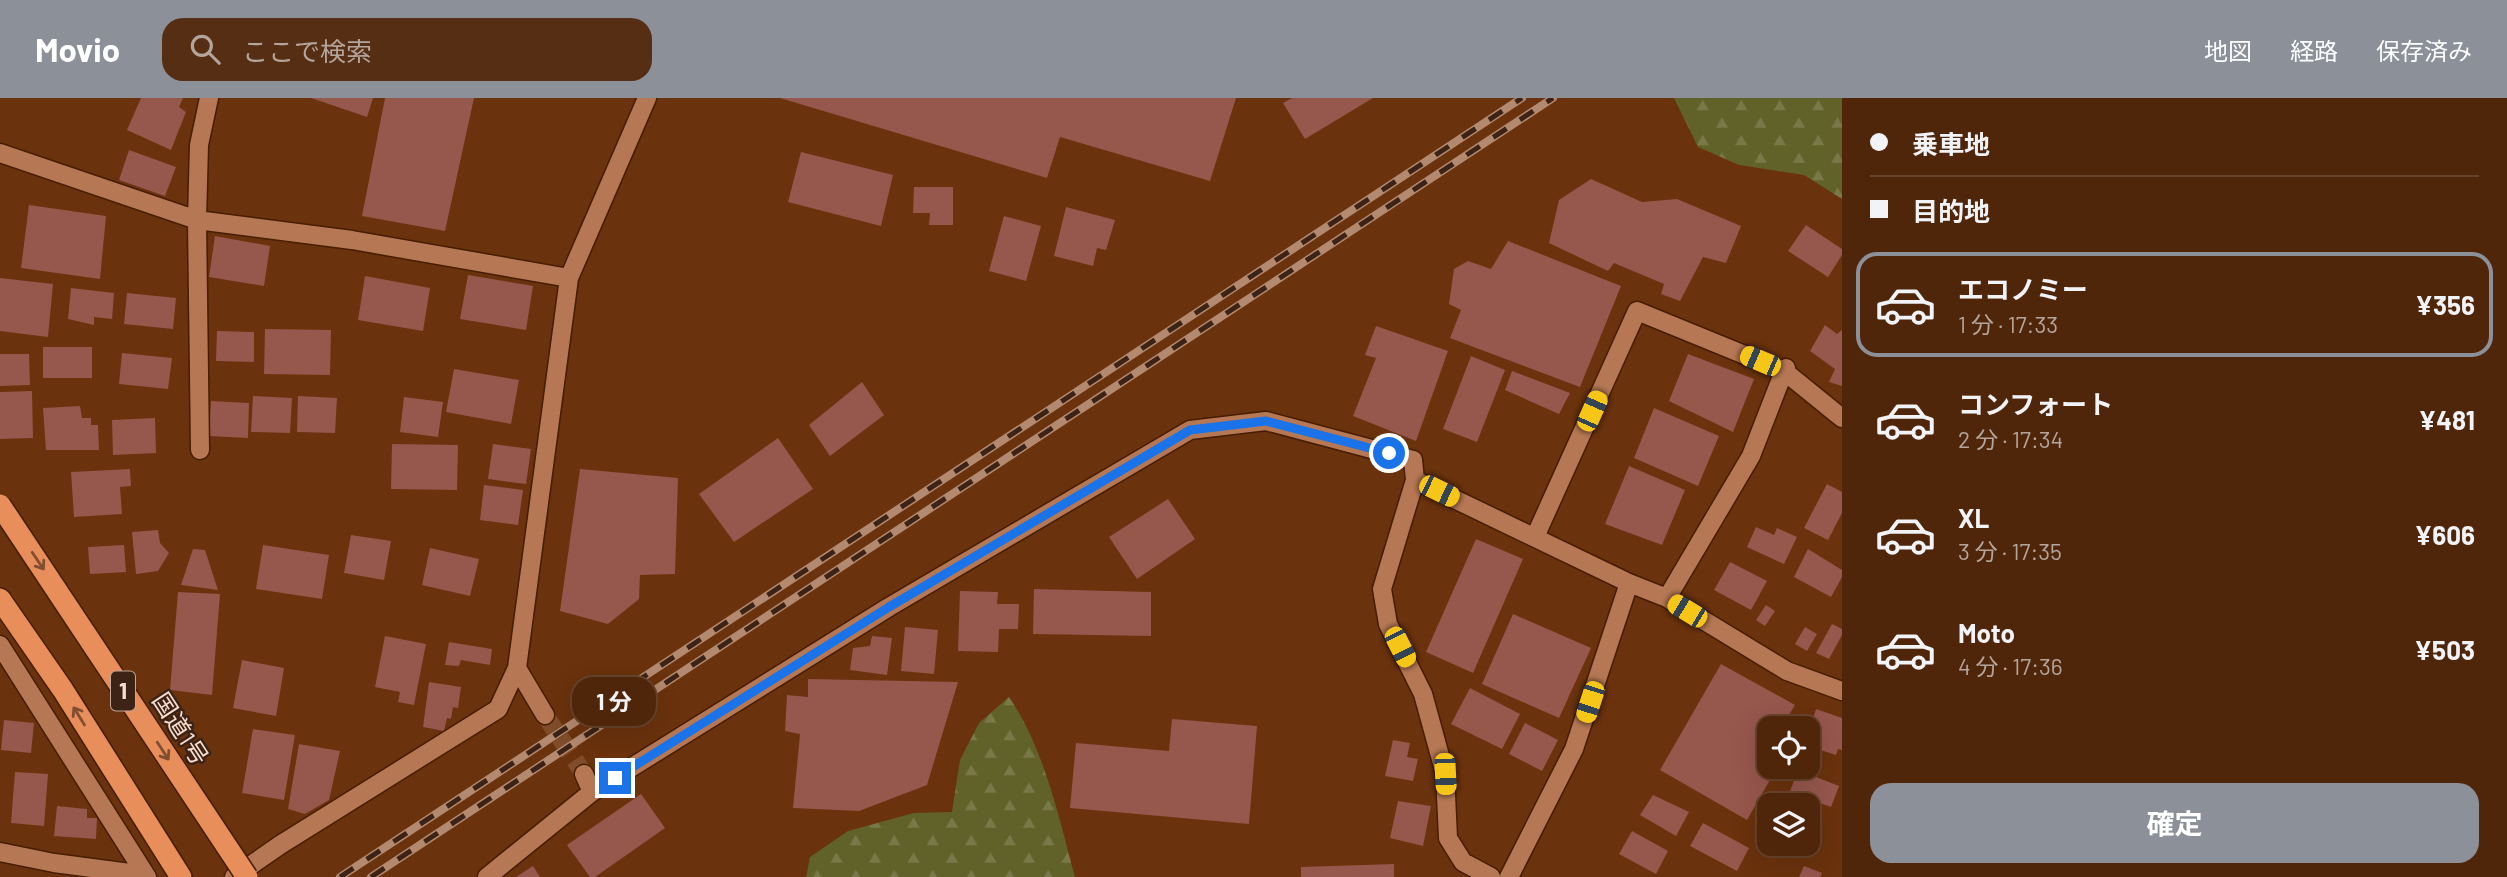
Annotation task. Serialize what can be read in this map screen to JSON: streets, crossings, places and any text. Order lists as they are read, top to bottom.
{
  "streets": {
    "highway": ["1", "国道1号"]
  },
  "page": {
    "header": "Movio",
    "search": "ここで検索",
    "nav": ["地図", "経路", "保存済み"],
    "banner": ["乗車地", "目的地"],
    "list": [
      {
        "name": "エコノミー",
        "note": "1 分 · 17:33",
        "value": "¥356"
      },
      {
        "name": "コンフォート",
        "note": "2 分 · 17:34",
        "value": "¥481"
      },
      {
        "name": "XL",
        "note": "3 分 · 17:35",
        "value": "¥606"
      },
      {
        "name": "Moto",
        "note": "4 分 · 17:36",
        "value": "¥503"
      }
    ],
    "bubble": "1 分",
    "buttons": "確定"
  }
}
